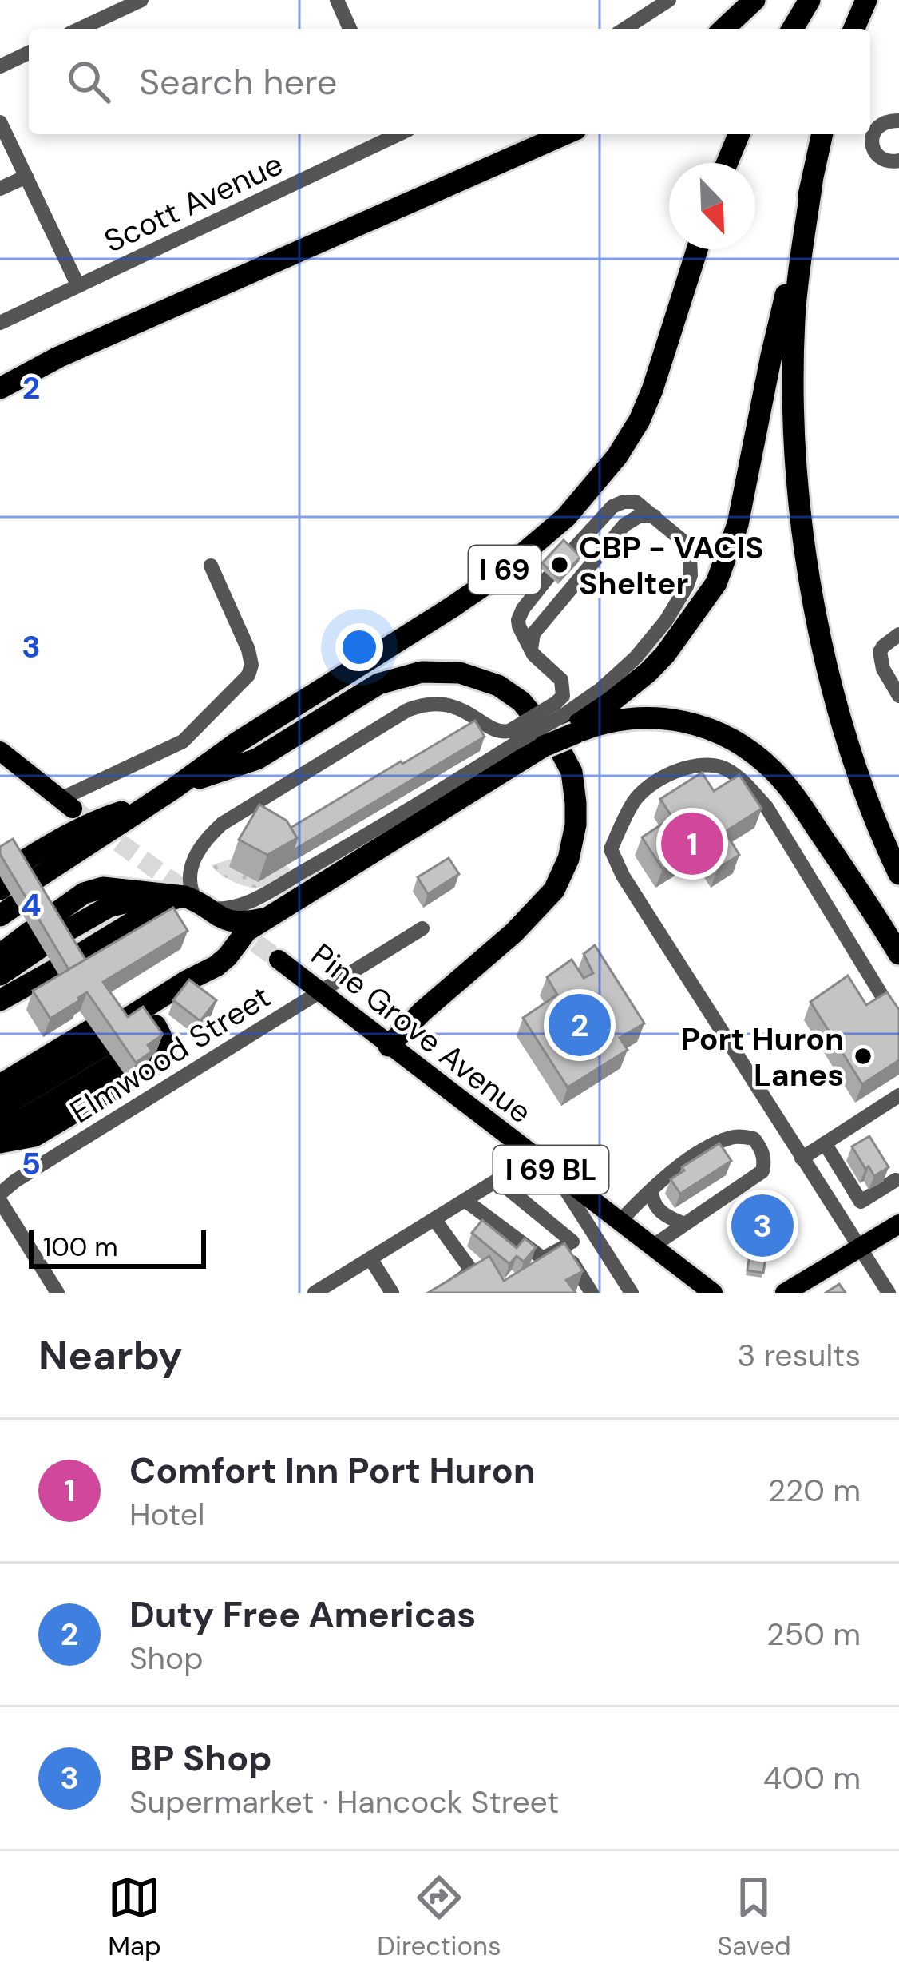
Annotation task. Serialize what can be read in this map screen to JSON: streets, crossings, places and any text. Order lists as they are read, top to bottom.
{
  "streets": {
    "highway": ["I 69"],
    "main road": ["Pine Grove Avenue", "I 69 BL"],
    "street": ["Scott Avenue", "Elmwood Street"]
  },
  "crossings": [
    ["Pine Grove Avenue", "Elmwood Street"]
  ],
  "places": ["CBP - VACIS Shelter", "Port Huron Lanes"],
  "scale_bar": "100 m",
  "north": "bottom right",
  "page": {
    "search": "Search here",
    "pins": ["1", "2", "3"],
    "scale": "100 m",
    "heading": ["Nearby", "3 results"],
    "list": [
      {
        "mark": "1",
        "name": "Comfort Inn Port Huron",
        "note": "Hotel",
        "value": "220 m"
      },
      {
        "mark": "2",
        "name": "Duty Free Americas",
        "note": "Shop",
        "value": "250 m"
      },
      {
        "mark": "3",
        "name": "BP Shop",
        "note": "Supermarket · Hancock Street",
        "value": "400 m"
      }
    ],
    "nav": ["Map", "Directions", "Saved"]
  },
  "grid": {
    "rows": [
      "2",
      "3",
      "4",
      "5"
    ]
  }
}
